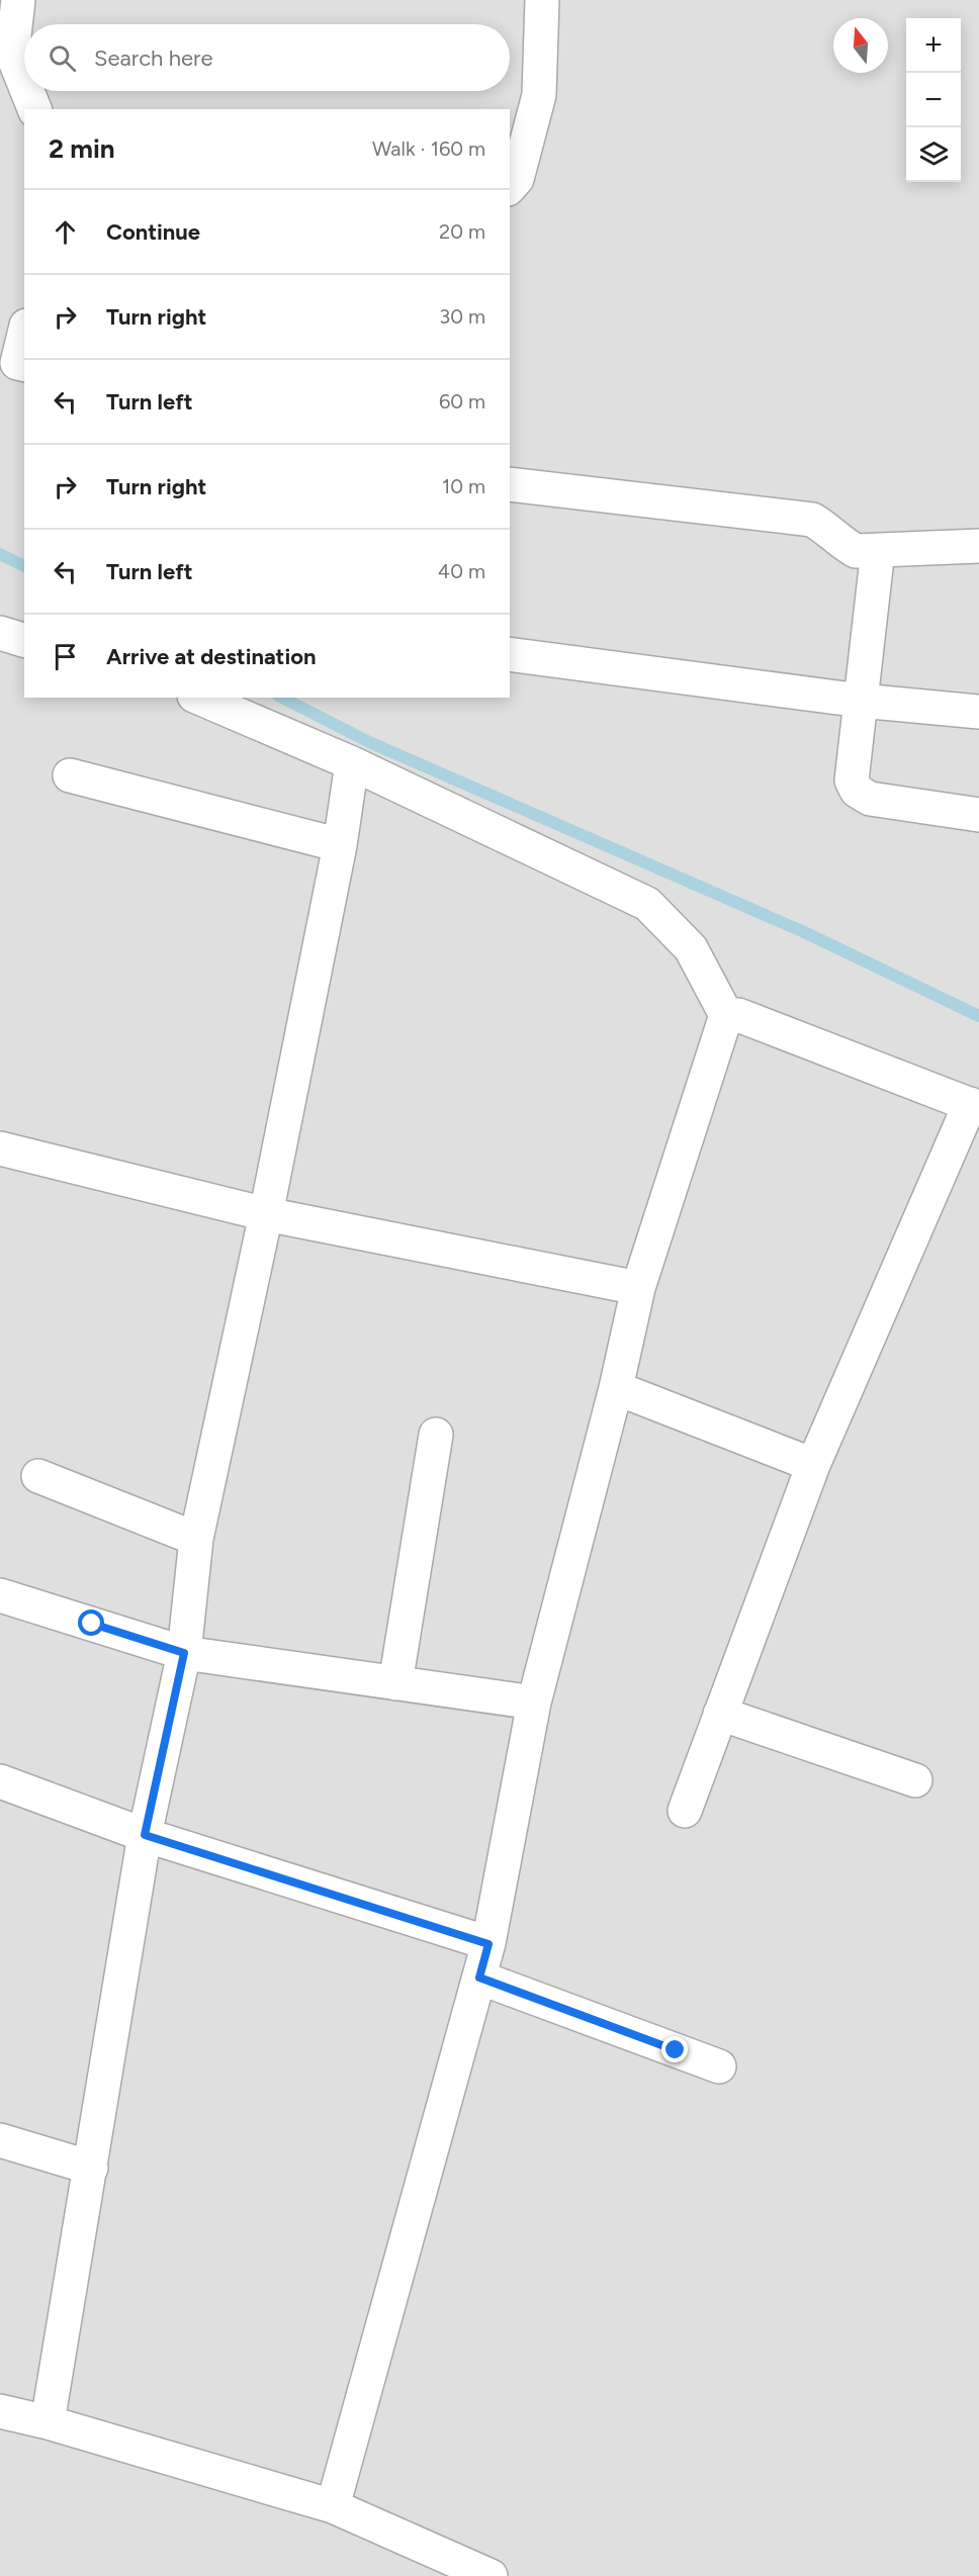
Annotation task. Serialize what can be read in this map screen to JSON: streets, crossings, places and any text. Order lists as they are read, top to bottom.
{
  "north": "top",
  "page": {
    "map_buttons": ["+", "−"],
    "search": "Search here",
    "heading": ["2 min", "Walk · 160 m"],
    "list": [
      ["Continue", "20 m"],
      ["Turn right", "30 m"],
      ["Turn left", "60 m"],
      ["Turn right", "10 m"],
      ["Turn left", "40 m"],
      "Arrive at destination"
    ]
  }
}
